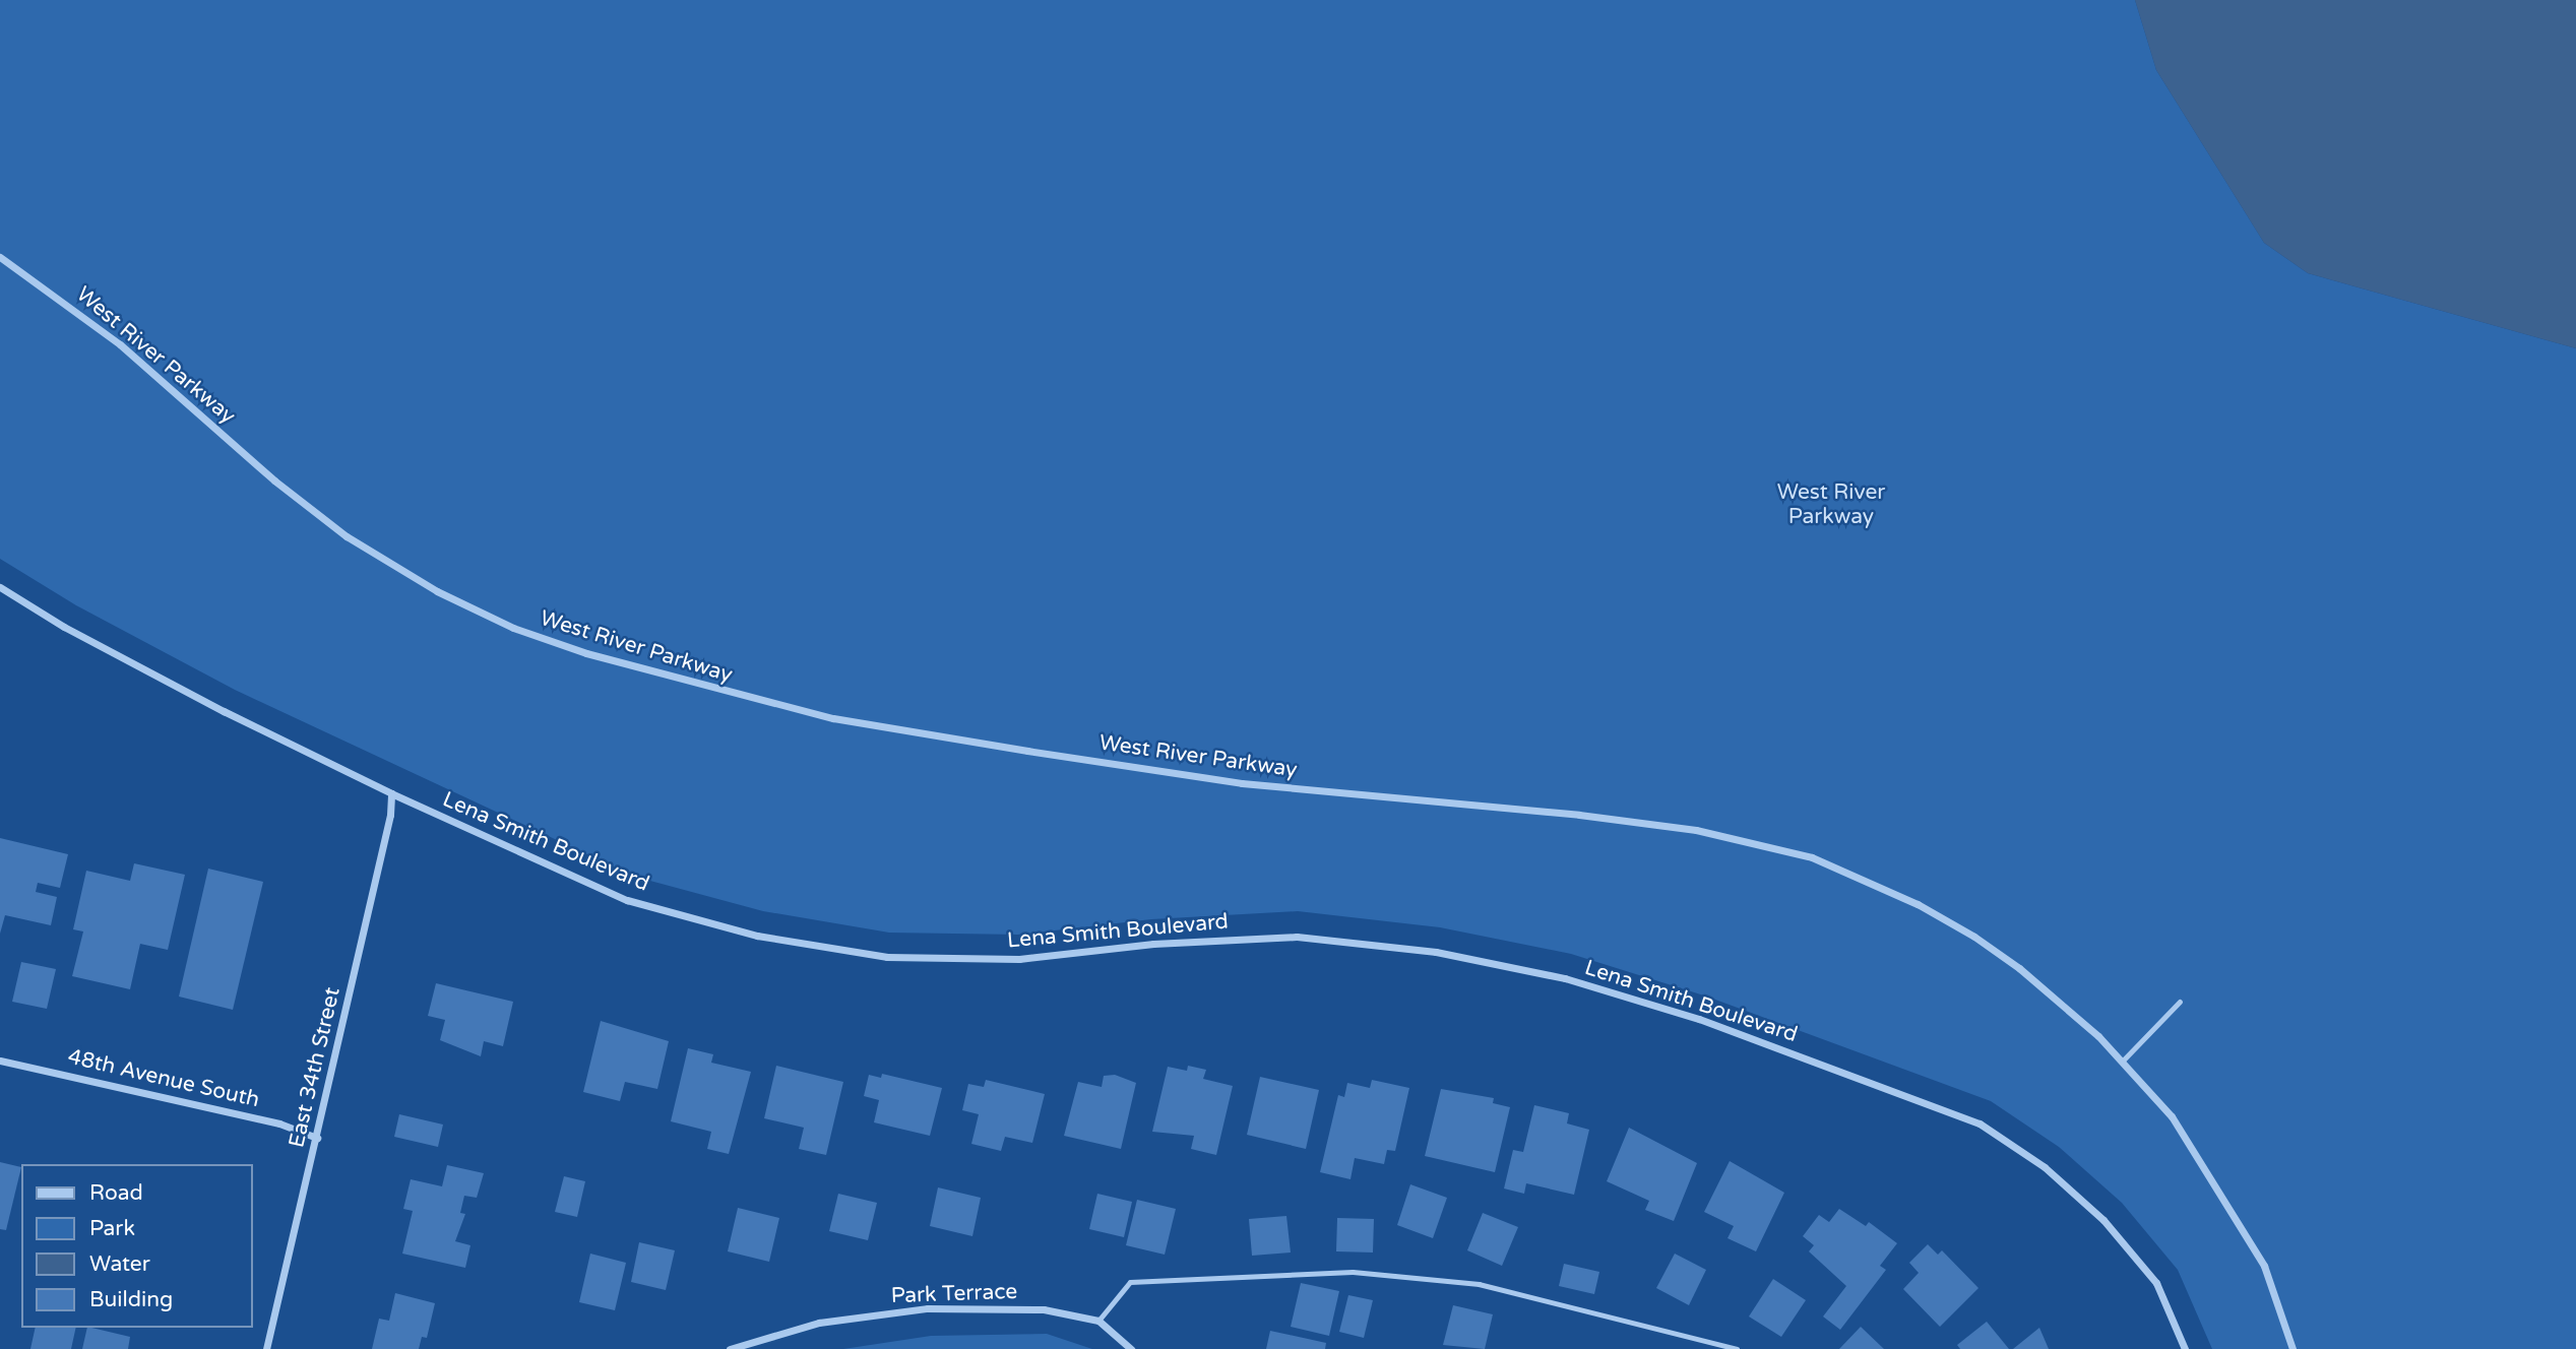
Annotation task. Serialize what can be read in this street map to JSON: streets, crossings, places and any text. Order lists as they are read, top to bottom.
{
  "streets": {
    "street": [
      "West River Parkway",
      "Lena Smith Boulevard",
      "East 34th Street",
      "48th Avenue South",
      "Park Terrace"
    ]
  },
  "crossings": [
    ["Lena Smith Boulevard", "East 34th Street"],
    ["East 34th Street", "48th Avenue South"]
  ],
  "parks": ["West River Parkway"],
  "legend": [
    "Road",
    "Park",
    "Water",
    "Building"
  ]
}
